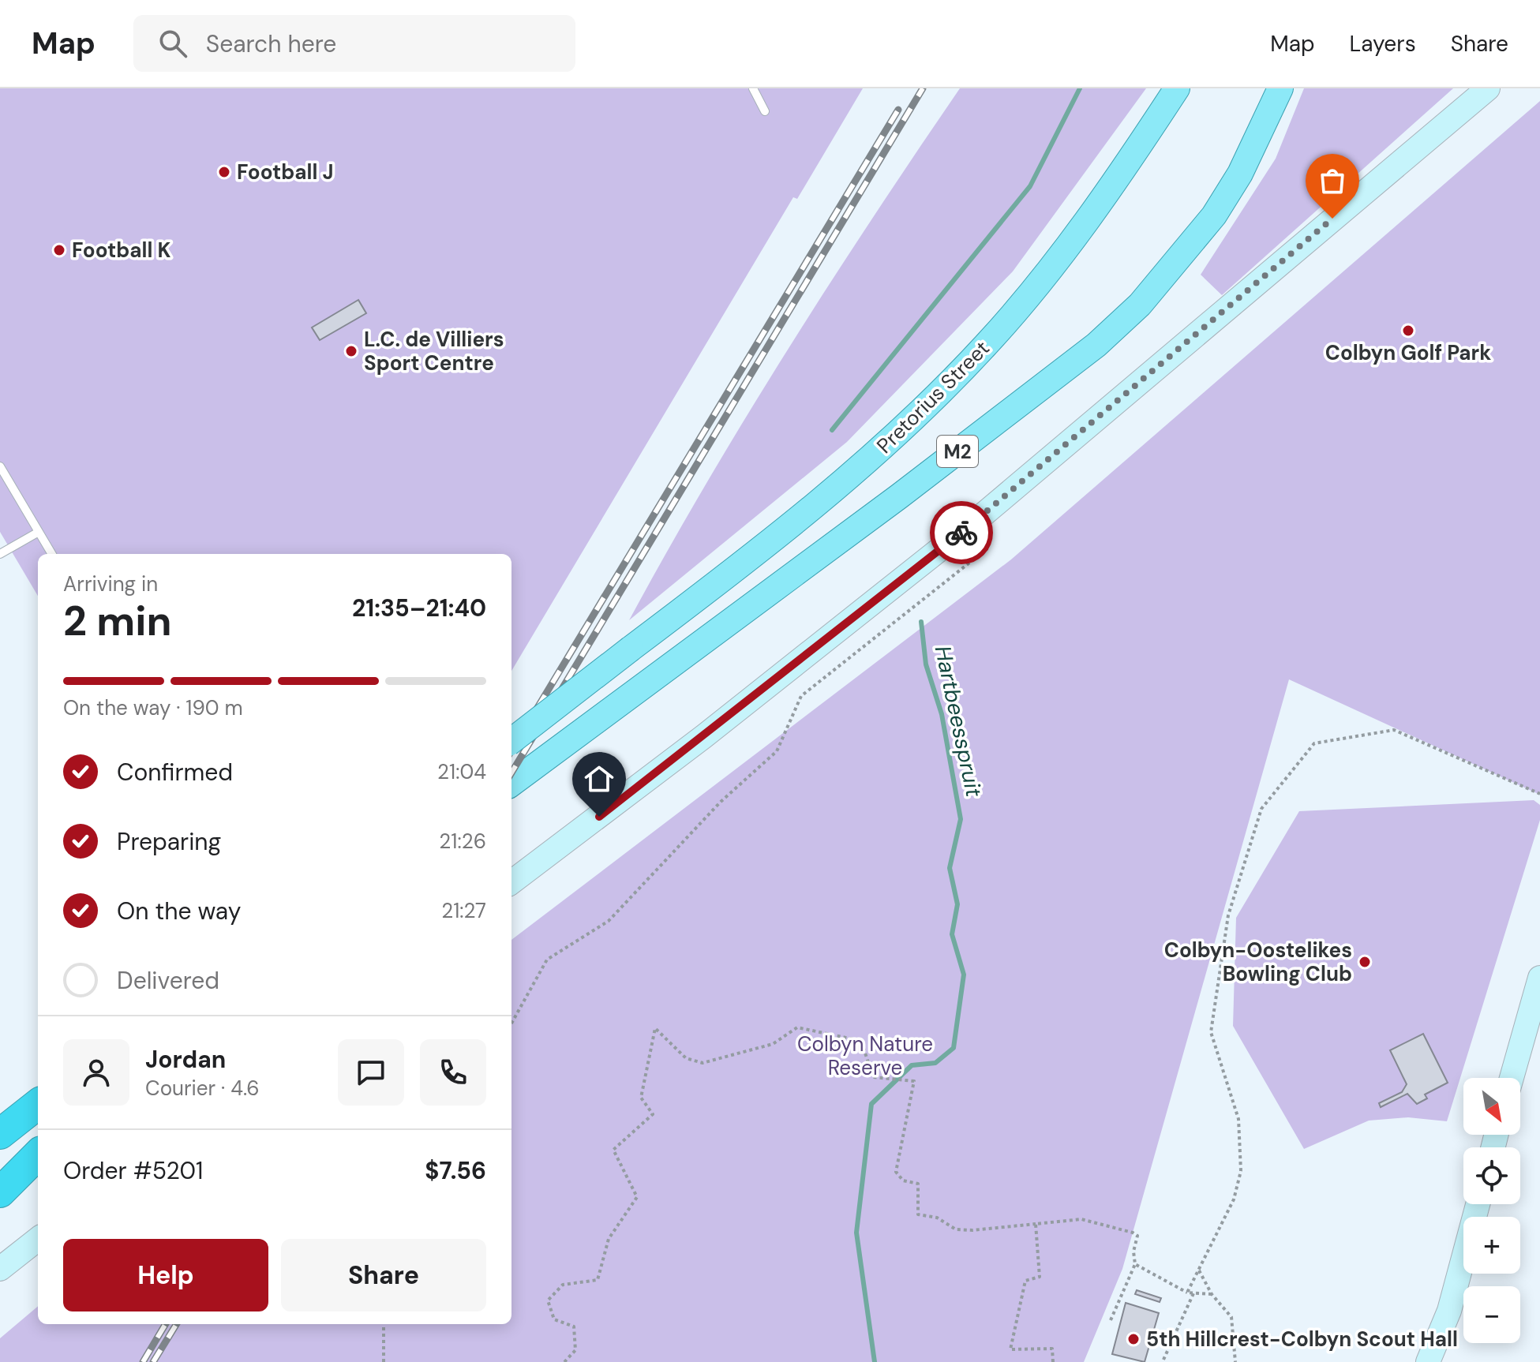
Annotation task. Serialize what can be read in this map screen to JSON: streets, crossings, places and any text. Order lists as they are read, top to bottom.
{
  "streets": {
    "main road": ["Pretorius Street", "M2"]
  },
  "water": ["Hartbeesspruit"],
  "parks": ["Colbyn Nature Reserve"],
  "places": [
    "Football J",
    "Football K",
    "Colbyn Golf Park",
    "L.C. de Villiers Sport Centre",
    "Colbyn-Oostelikes Bowling Club",
    "5th Hillcrest-Colbyn Scout Hall"
  ],
  "north": "bottom right",
  "page": {
    "header": "Map",
    "search": "Search here",
    "nav": ["Map", "Layers", "Share"],
    "heading": ["2 min", "Arriving in", "21:35–21:40"],
    "panel": [
      "Jordan",
      "Courier · 4.6",
      "Order #5201",
      "$7.56"
    ],
    "bar": "On the way · 190 m",
    "list": [
      ["Confirmed", "21:04"],
      ["Preparing", "21:26"],
      ["On the way", "21:27"],
      "Delivered"
    ],
    "map_buttons": ["+", "−"],
    "buttons": ["Help", "Share"]
  }
}
